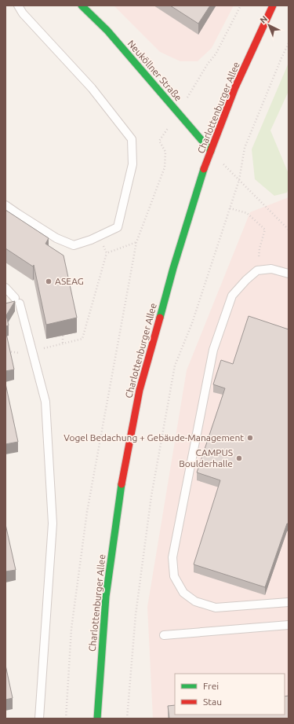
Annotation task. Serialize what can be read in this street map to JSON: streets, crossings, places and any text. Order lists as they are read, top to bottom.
{
  "streets": {
    "street": ["Neuköllner Straße", "Charlottenburger Allee"]
  },
  "crossings": [
    ["Neuköllner Straße", "Charlottenburger Allee"]
  ],
  "places": ["ASEAG", "Vogel Bedachung + Gebäude-Management", "CAMPUS Boulderhalle"],
  "legend": ["Frei", "Stau"],
  "north": "top left"
}
